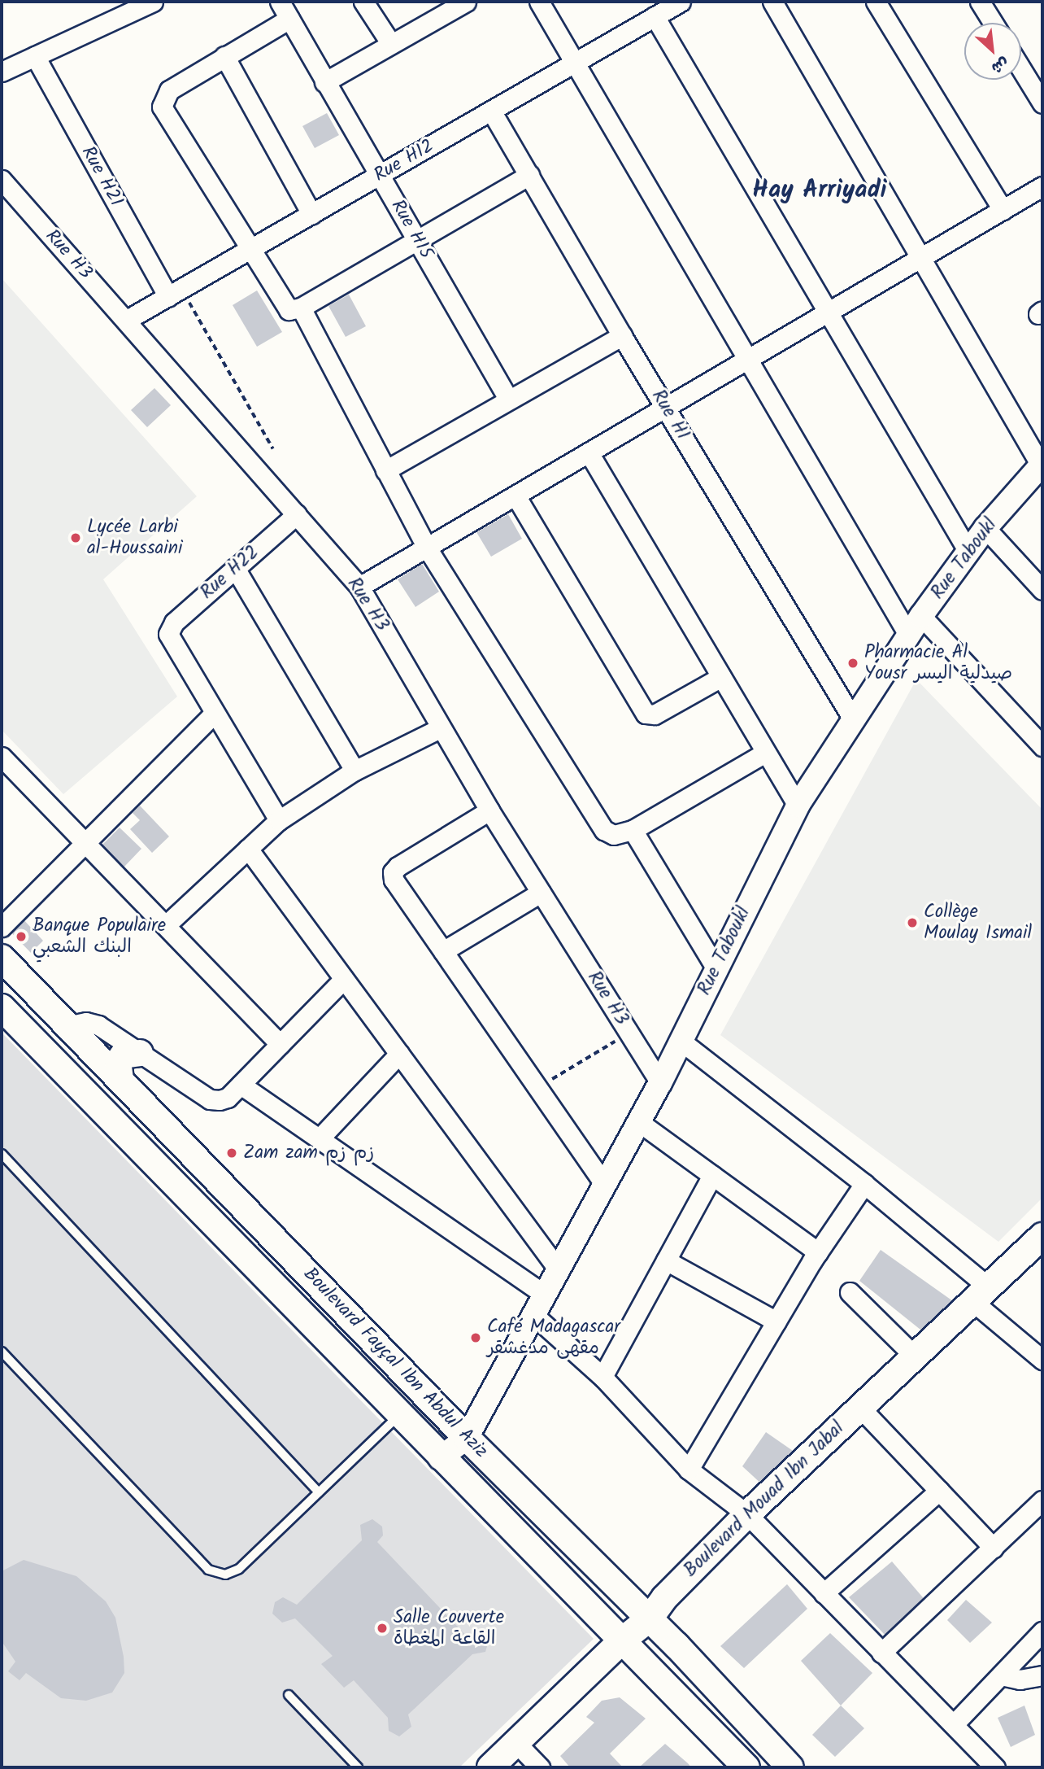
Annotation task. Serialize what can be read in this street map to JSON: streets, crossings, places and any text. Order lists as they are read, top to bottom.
{
  "streets": {
    "main road": ["Boulevard Fayçal Ibn Abdul Aziz", "Boulevard Mouad Ibn Jabal"],
    "street": [
      "Rue H12",
      "Rue H21",
      "Rue H15",
      "Rue H3",
      "Rue H1",
      "Rue Taboukl",
      "Rue H22"
    ]
  },
  "crossings": [
    ["Rue H12", "Rue H21"],
    ["Rue H12", "Rue H15"],
    ["Rue H12", "Rue H3"],
    ["Rue H12", "Rue H1"],
    ["Rue H3", "Rue Taboukl"],
    ["Rue H3", "Rue H22"],
    ["Rue H1", "Rue Taboukl"],
    ["Rue Taboukl", "Boulevard Fayçal Ibn Abdul Aziz"],
    ["Boulevard Fayçal Ibn Abdul Aziz", "Boulevard Mouad Ibn Jabal"]
  ],
  "districts": ["Hay Arriyadi"],
  "places": [
    "Lycée Larbi al-Houssaini",
    "Pharmacie Al Yousr صيدلية اليسر",
    "Collège Moulay Ismail",
    "Banque Populaire البنك الشعبي",
    "Zam zam زم زم",
    "Café Madagascar مقهى مدغشقر",
    "Salle Couverte القاعة المغطاة"
  ],
  "north": "bottom right"
}
